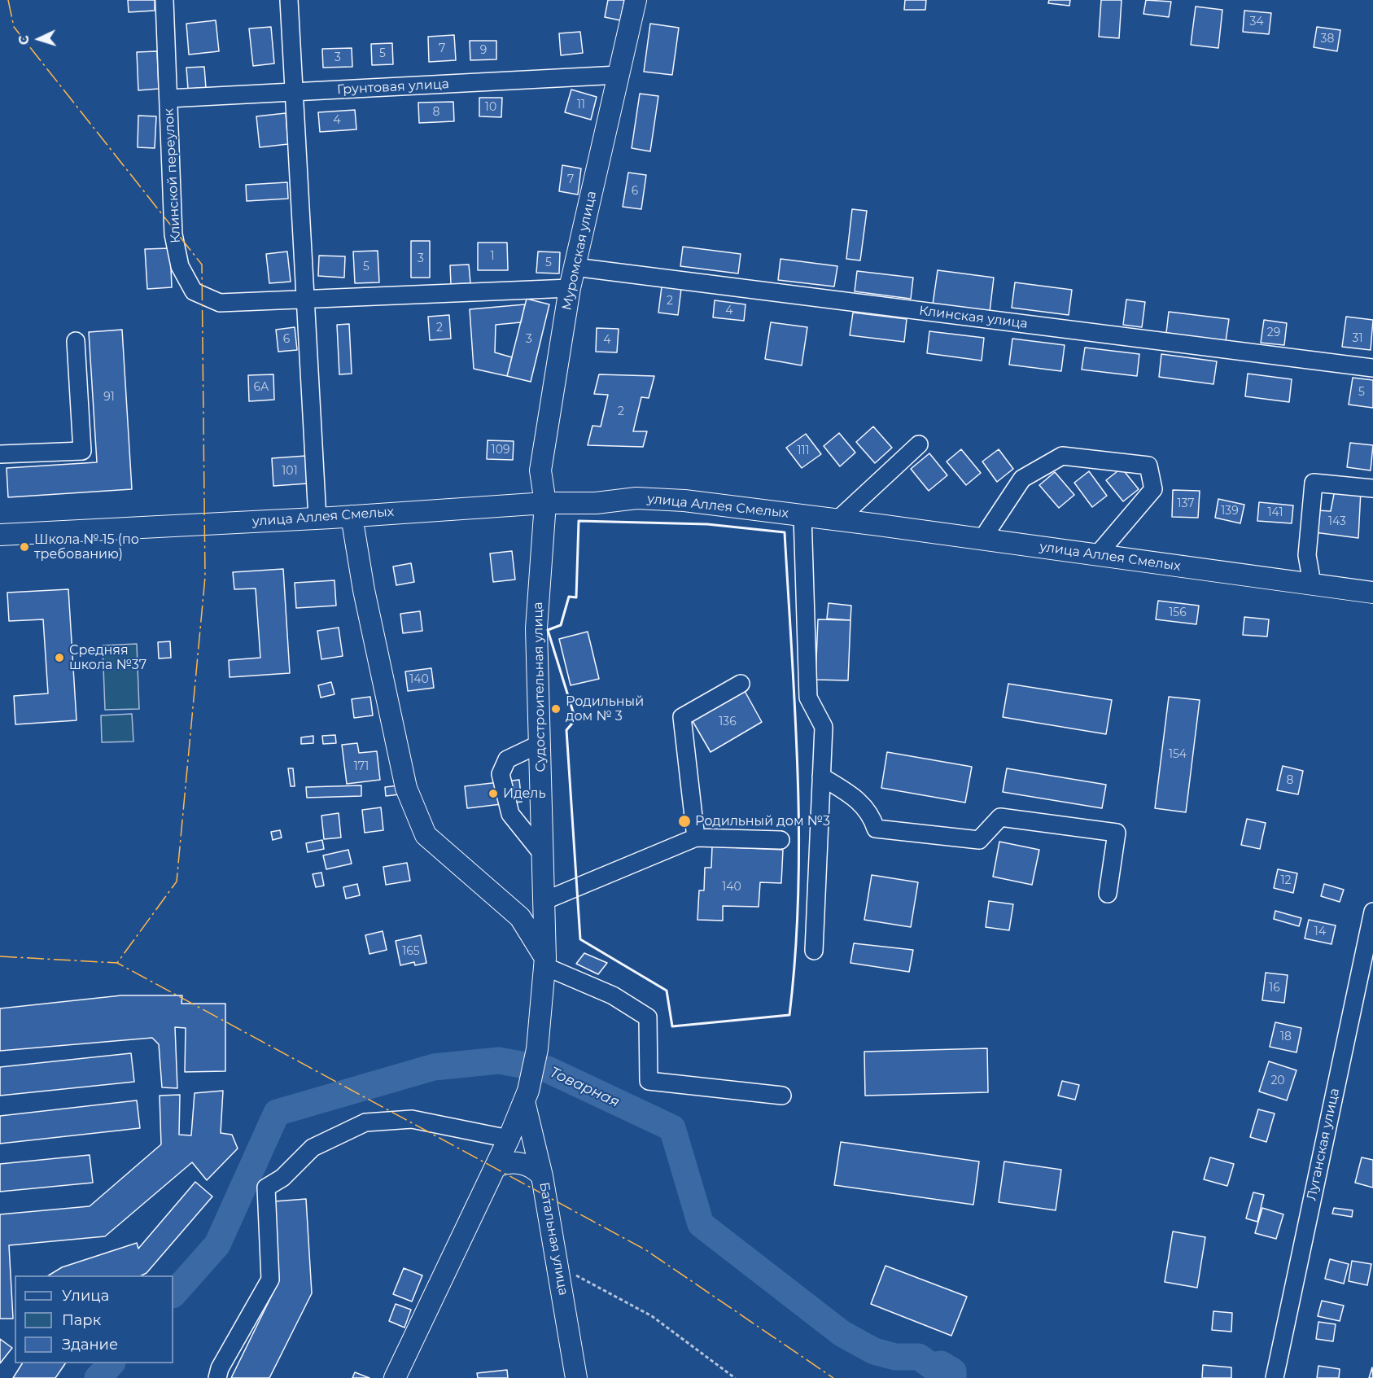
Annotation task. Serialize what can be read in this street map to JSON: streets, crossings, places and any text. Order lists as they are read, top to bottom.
{
  "streets": {
    "main road": [
      "Муромская улица",
      "улица Аллея Смелых",
      "Судостроительная улица",
      "Батальная улица"
    ],
    "street": [
      "Грунтовая улица",
      "Клинской переулок",
      "Клинская улица",
      "Луганская улица"
    ]
  },
  "crossings": [
    ["Грунтовая улица", "Клинской переулок"],
    ["Грунтовая улица", "Муромская улица"],
    ["Клинской переулок", "Муромская улица"],
    ["Муромская улица", "Клинская улица"],
    ["Муромская улица", "улица Аллея Смелых"],
    ["Муромская улица", "Судостроительная улица"],
    ["улица Аллея Смелых", "Судостроительная улица"],
    ["Судостроительная улица", "Батальная улица"]
  ],
  "water": ["Товарная"],
  "places": [
    "Школа № 15 (по требованию)",
    "Средняя школа №37",
    "Родильный дом № 3",
    "Идель",
    "Родильный дом №3"
  ],
  "house_numbers": [
    "34",
    "38",
    "7",
    "9",
    "5",
    "3",
    "11",
    "10",
    "8",
    "4",
    "7",
    "6",
    "1",
    "3",
    "5",
    "5",
    "2",
    "4",
    "2",
    "29",
    "31",
    "6",
    "3",
    "4",
    "6А",
    "5",
    "91",
    "2",
    "109",
    "111",
    "101",
    "137",
    "139",
    "141",
    "143",
    "156",
    "140",
    "136",
    "154",
    "171",
    "8",
    "12",
    "140",
    "14",
    "165",
    "16",
    "18",
    "20"
  ],
  "legend": ["Улица", "Парк", "Здание"],
  "north": "left"
}
